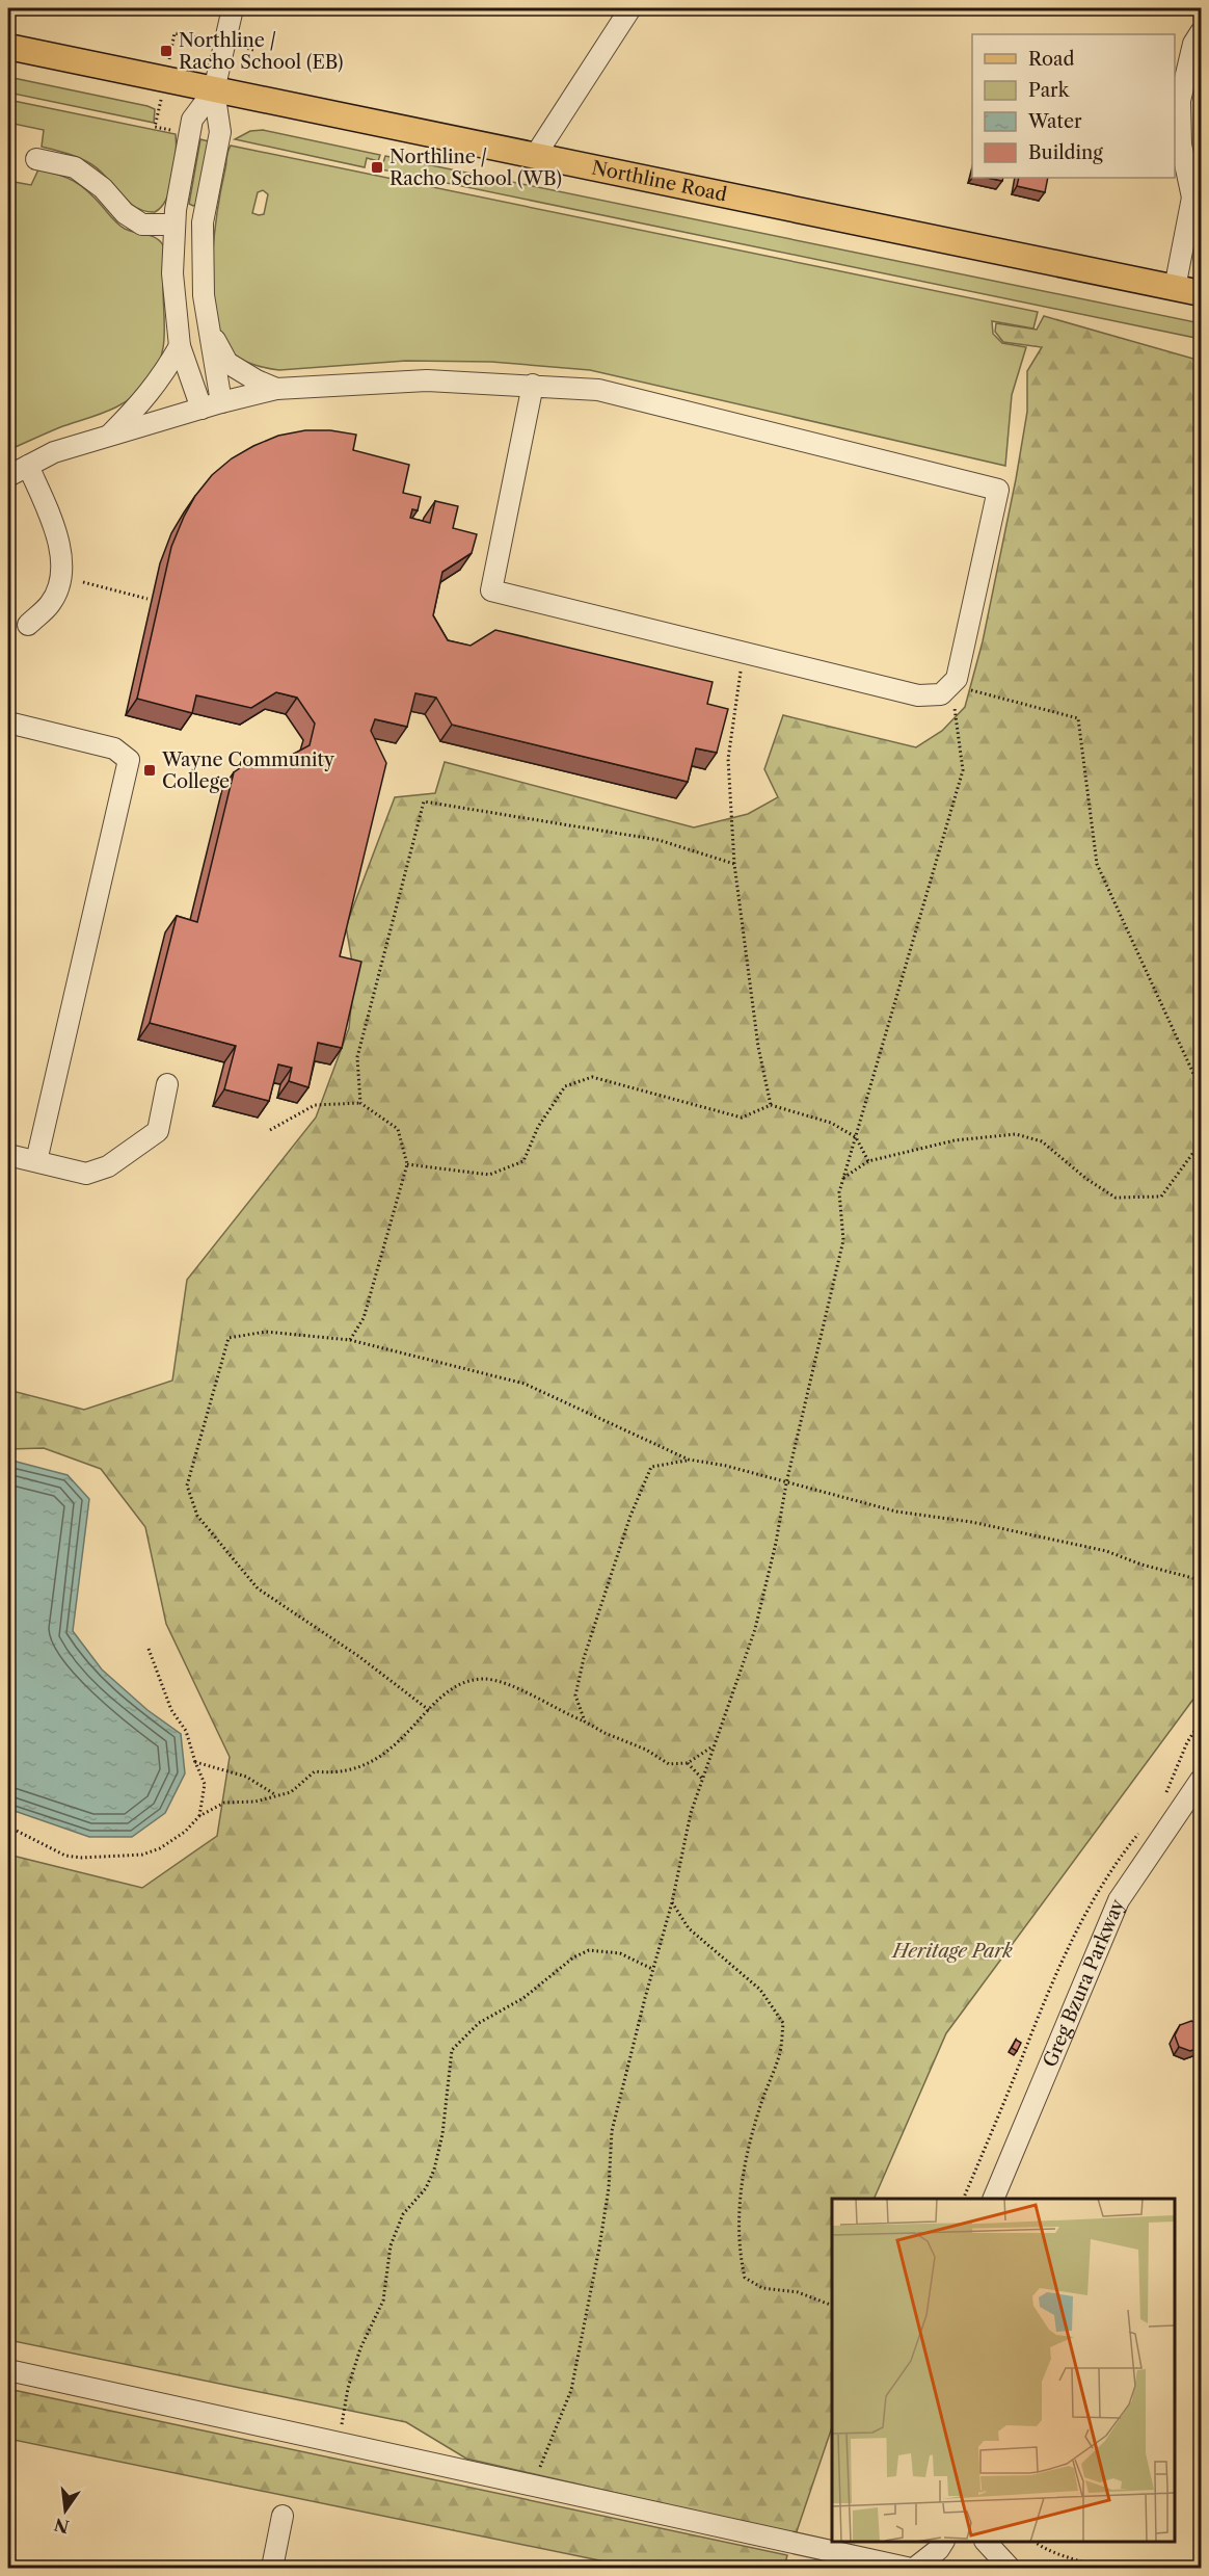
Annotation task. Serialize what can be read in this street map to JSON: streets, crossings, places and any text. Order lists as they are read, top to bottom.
{
  "streets": {
    "main road": ["Northline Road"],
    "street": ["Greg Bzura Parkway"]
  },
  "parks": ["Heritage Park"],
  "places": {
    "transit": ["Northline / Racho School (EB)", "Northline / Racho School (WB)", "Wayne Community College"]
  },
  "legend": [
    "Road",
    "Park",
    "Water",
    "Building"
  ],
  "north": "bottom"
}
